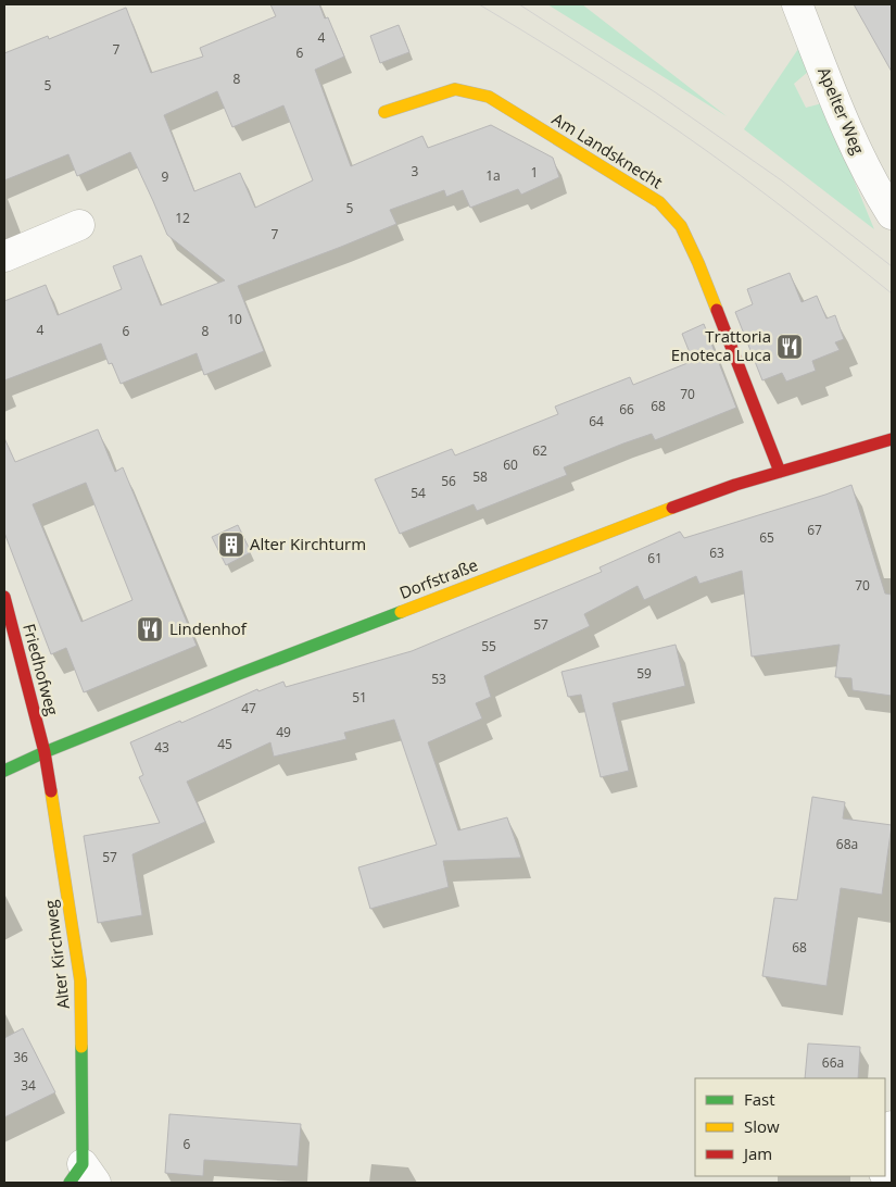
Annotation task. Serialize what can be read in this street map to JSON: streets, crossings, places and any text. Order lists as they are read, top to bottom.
{
  "streets": {
    "street": [
      "Apelter Weg",
      "Am Landsknecht",
      "Dorfstraße",
      "Friedhofweg",
      "Alter Kirchweg"
    ]
  },
  "crossings": [
    ["Am Landsknecht", "Dorfstraße"],
    ["Dorfstraße", "Friedhofweg"],
    ["Dorfstraße", "Alter Kirchweg"],
    ["Friedhofweg", "Alter Kirchweg"]
  ],
  "places": {
    "restaurant": ["Trattoria Enoteca Luca", "Lindenhof"],
    "building": ["Alter Kirchturm"]
  },
  "house_numbers": [
    "4",
    "7",
    "6",
    "8",
    "5",
    "3",
    "1",
    "1a",
    "9",
    "5",
    "12",
    "7",
    "10",
    "4",
    "6",
    "8",
    "70",
    "68",
    "66",
    "64",
    "62",
    "60",
    "58",
    "56",
    "54",
    "67",
    "65",
    "63",
    "61",
    "70",
    "57",
    "55",
    "59",
    "53",
    "51",
    "47",
    "49",
    "45",
    "43",
    "68a",
    "57",
    "68",
    "36",
    "66a",
    "34",
    "6"
  ],
  "legend": ["Fast", "Slow", "Jam"]
}
